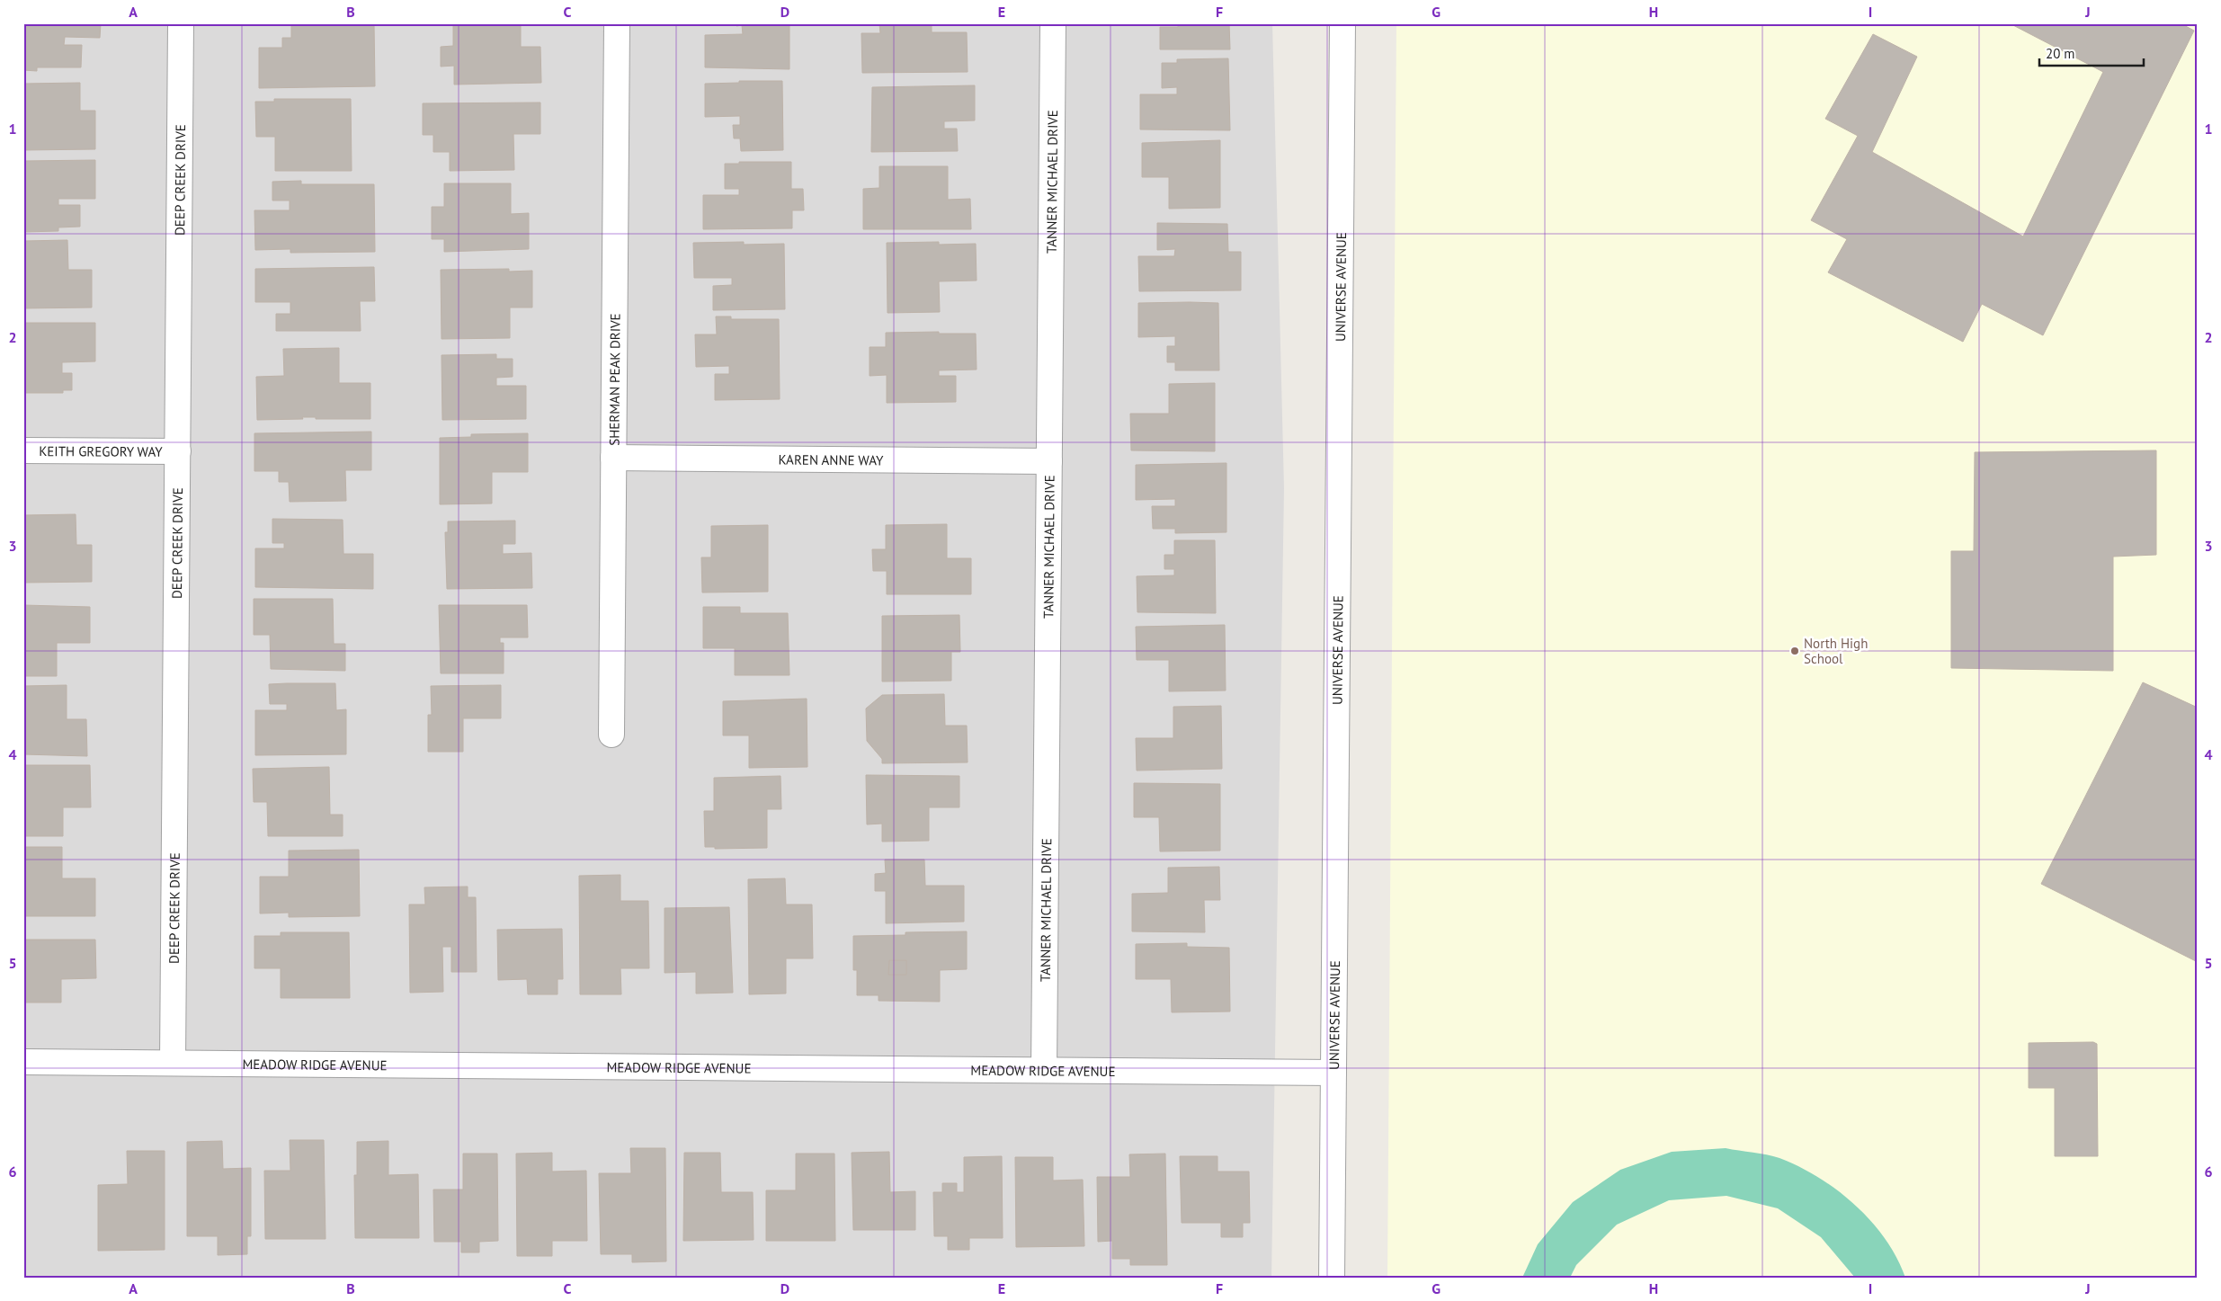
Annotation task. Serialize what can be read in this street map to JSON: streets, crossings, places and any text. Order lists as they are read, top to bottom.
{
  "streets": {
    "street": [
      "DEEP CREEK DRIVE",
      "TANNER MICHAEL DRIVE",
      "UNIVERSE AVENUE",
      "SHERMAN PEAK DRIVE",
      "KEITH GREGORY WAY",
      "KAREN ANNE WAY",
      "MEADOW RIDGE AVENUE"
    ]
  },
  "crossings": [
    ["DEEP CREEK DRIVE", "KEITH GREGORY WAY"],
    ["DEEP CREEK DRIVE", "MEADOW RIDGE AVENUE"],
    ["TANNER MICHAEL DRIVE", "KAREN ANNE WAY"],
    ["TANNER MICHAEL DRIVE", "MEADOW RIDGE AVENUE"],
    ["UNIVERSE AVENUE", "MEADOW RIDGE AVENUE"],
    ["SHERMAN PEAK DRIVE", "KAREN ANNE WAY"]
  ],
  "places": ["North High School"],
  "scale_bar": "20 m",
  "grid": {
    "columns": [
      "A",
      "B",
      "C",
      "D",
      "E",
      "F",
      "G",
      "H",
      "I",
      "J"
    ],
    "rows": [
      "1",
      "2",
      "3",
      "4",
      "5",
      "6"
    ]
  }
}
